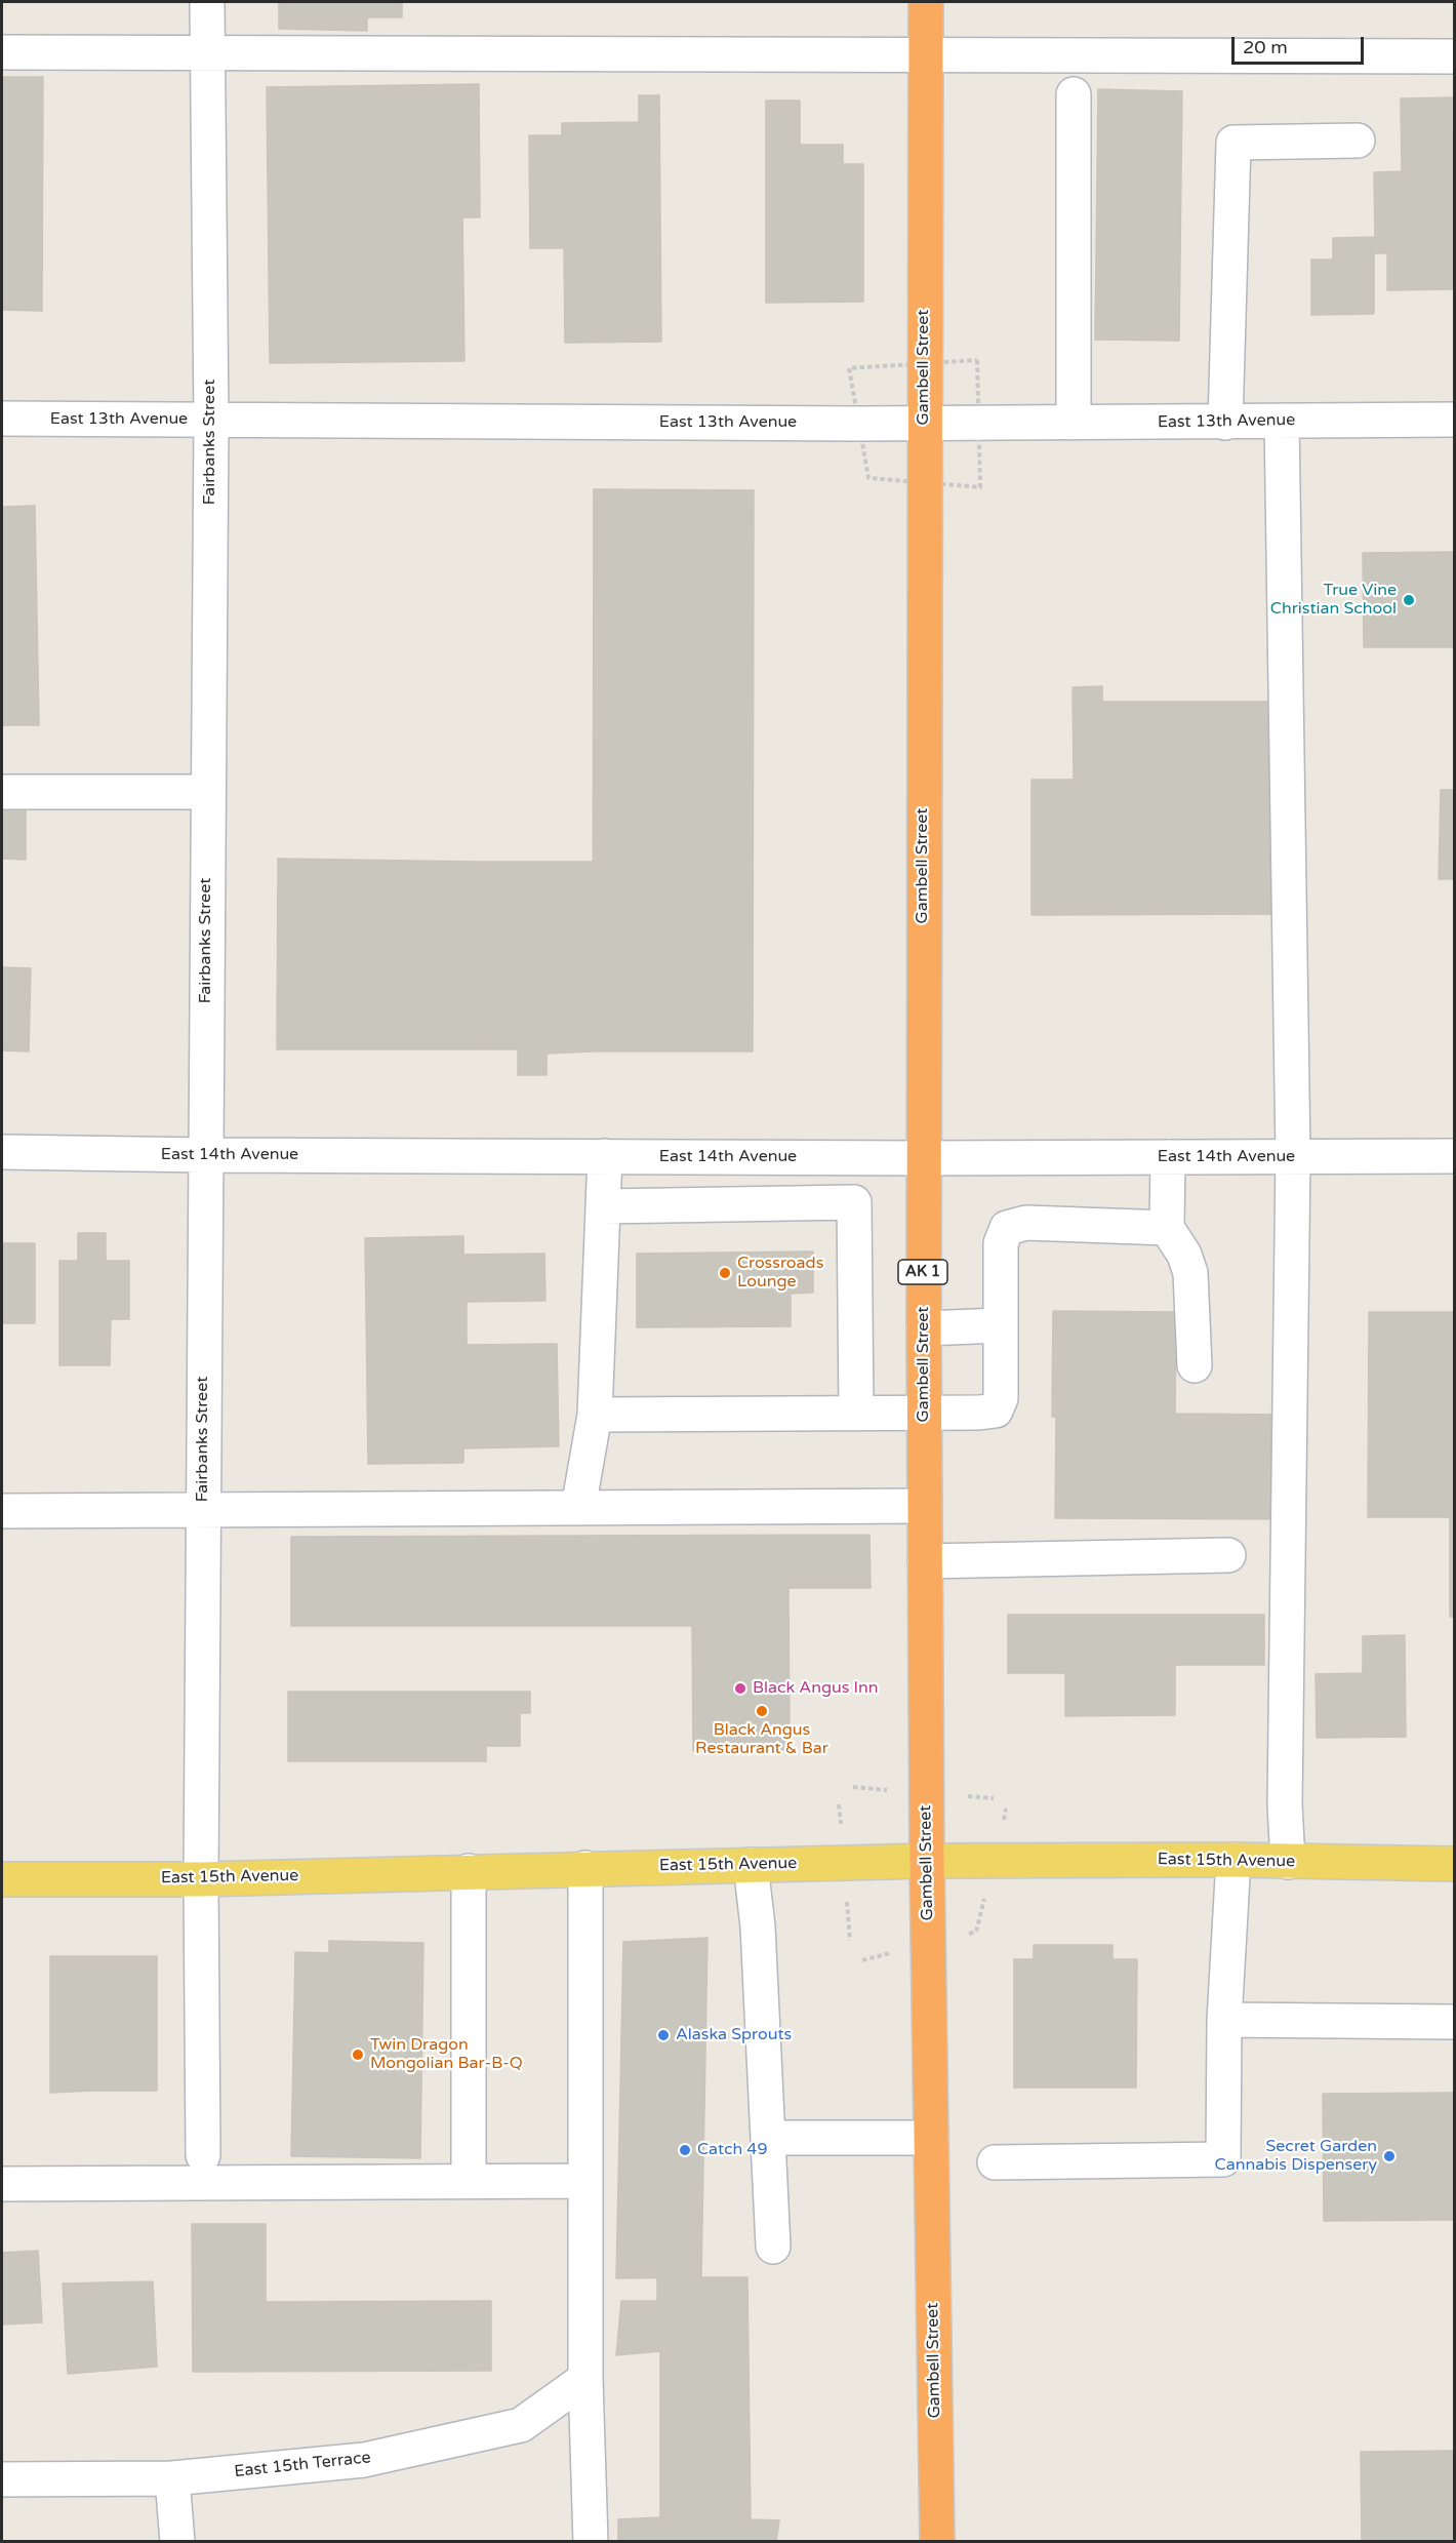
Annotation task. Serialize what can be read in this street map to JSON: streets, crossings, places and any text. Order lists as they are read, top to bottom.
{
  "streets": {
    "highway": ["Gambell Street", "AK 1"],
    "main road": ["East 15th Avenue"],
    "street": [
      "East 13th Avenue",
      "Fairbanks Street",
      "East 14th Avenue",
      "East 15th Terrace"
    ]
  },
  "crossings": [
    ["Gambell Street", "East 13th Avenue"],
    ["Gambell Street", "East 14th Avenue"],
    ["Gambell Street", "East 15th Avenue"],
    ["East 13th Avenue", "Fairbanks Street"],
    ["Fairbanks Street", "East 14th Avenue"],
    ["Fairbanks Street", "East 15th Avenue"]
  ],
  "places": [
    "True Vine Christian School",
    "Crossroads Lounge",
    "Black Angus Inn",
    "Black Angus Restaurant & Bar",
    "Alaska Sprouts",
    "Twin Dragon Mongolian Bar-B-Q",
    "Catch 49",
    "Secret Garden Cannabis Dispensery"
  ],
  "scale_bar": "20 m"
}
